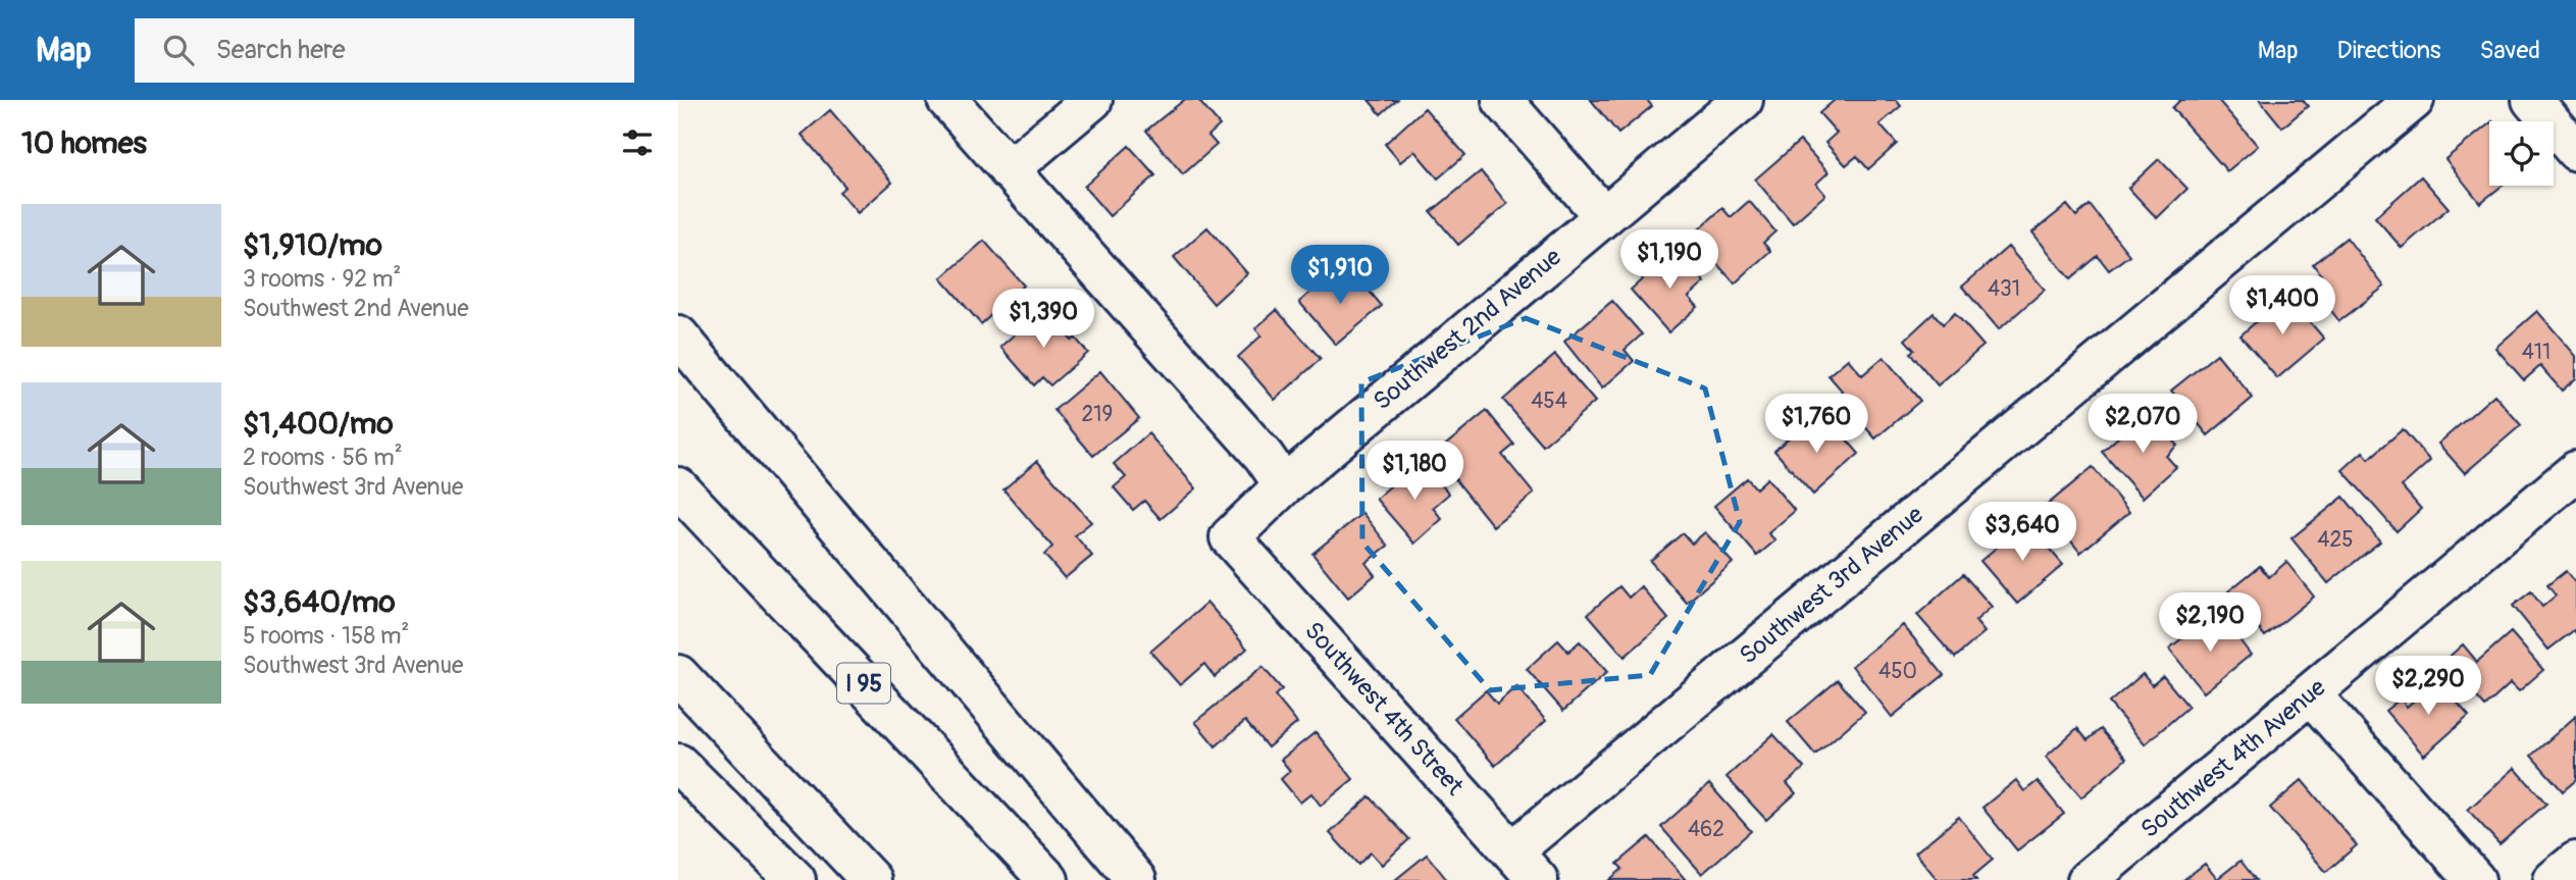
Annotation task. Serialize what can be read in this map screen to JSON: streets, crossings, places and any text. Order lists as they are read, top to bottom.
{
  "streets": {
    "main road": [
      "Southwest 2nd Avenue",
      "Southwest 3rd Avenue",
      "I 95",
      "Southwest 4th Street",
      "Southwest 4th Avenue"
    ]
  },
  "crossings": [
    ["Southwest 2nd Avenue", "Southwest 4th Street"],
    ["Southwest 3rd Avenue", "Southwest 4th Street"]
  ],
  "house_numbers": [
    "431",
    "411",
    "454",
    "219",
    "425",
    "450",
    "462"
  ],
  "page": {
    "header": "Map",
    "search": "Search here",
    "nav": ["Map", "Directions", "Saved"],
    "heading": "10 homes",
    "list": [
      {
        "name": "$1,910/mo",
        "note": "3 rooms · 92 m² · Southwest 2nd Avenue"
      },
      {
        "name": "$1,400/mo",
        "note": "2 rooms · 56 m² · Southwest 3rd Avenue"
      },
      {
        "name": "$3,640/mo",
        "note": "5 rooms · 158 m² · Southwest 3rd Avenue"
      }
    ],
    "price": [
      "$1,190",
      "$1,910",
      "$1,400",
      "$1,390",
      "$1,760",
      "$2,070",
      "$1,180",
      "$3,640",
      "$2,190",
      "$2,290"
    ]
  }
}
